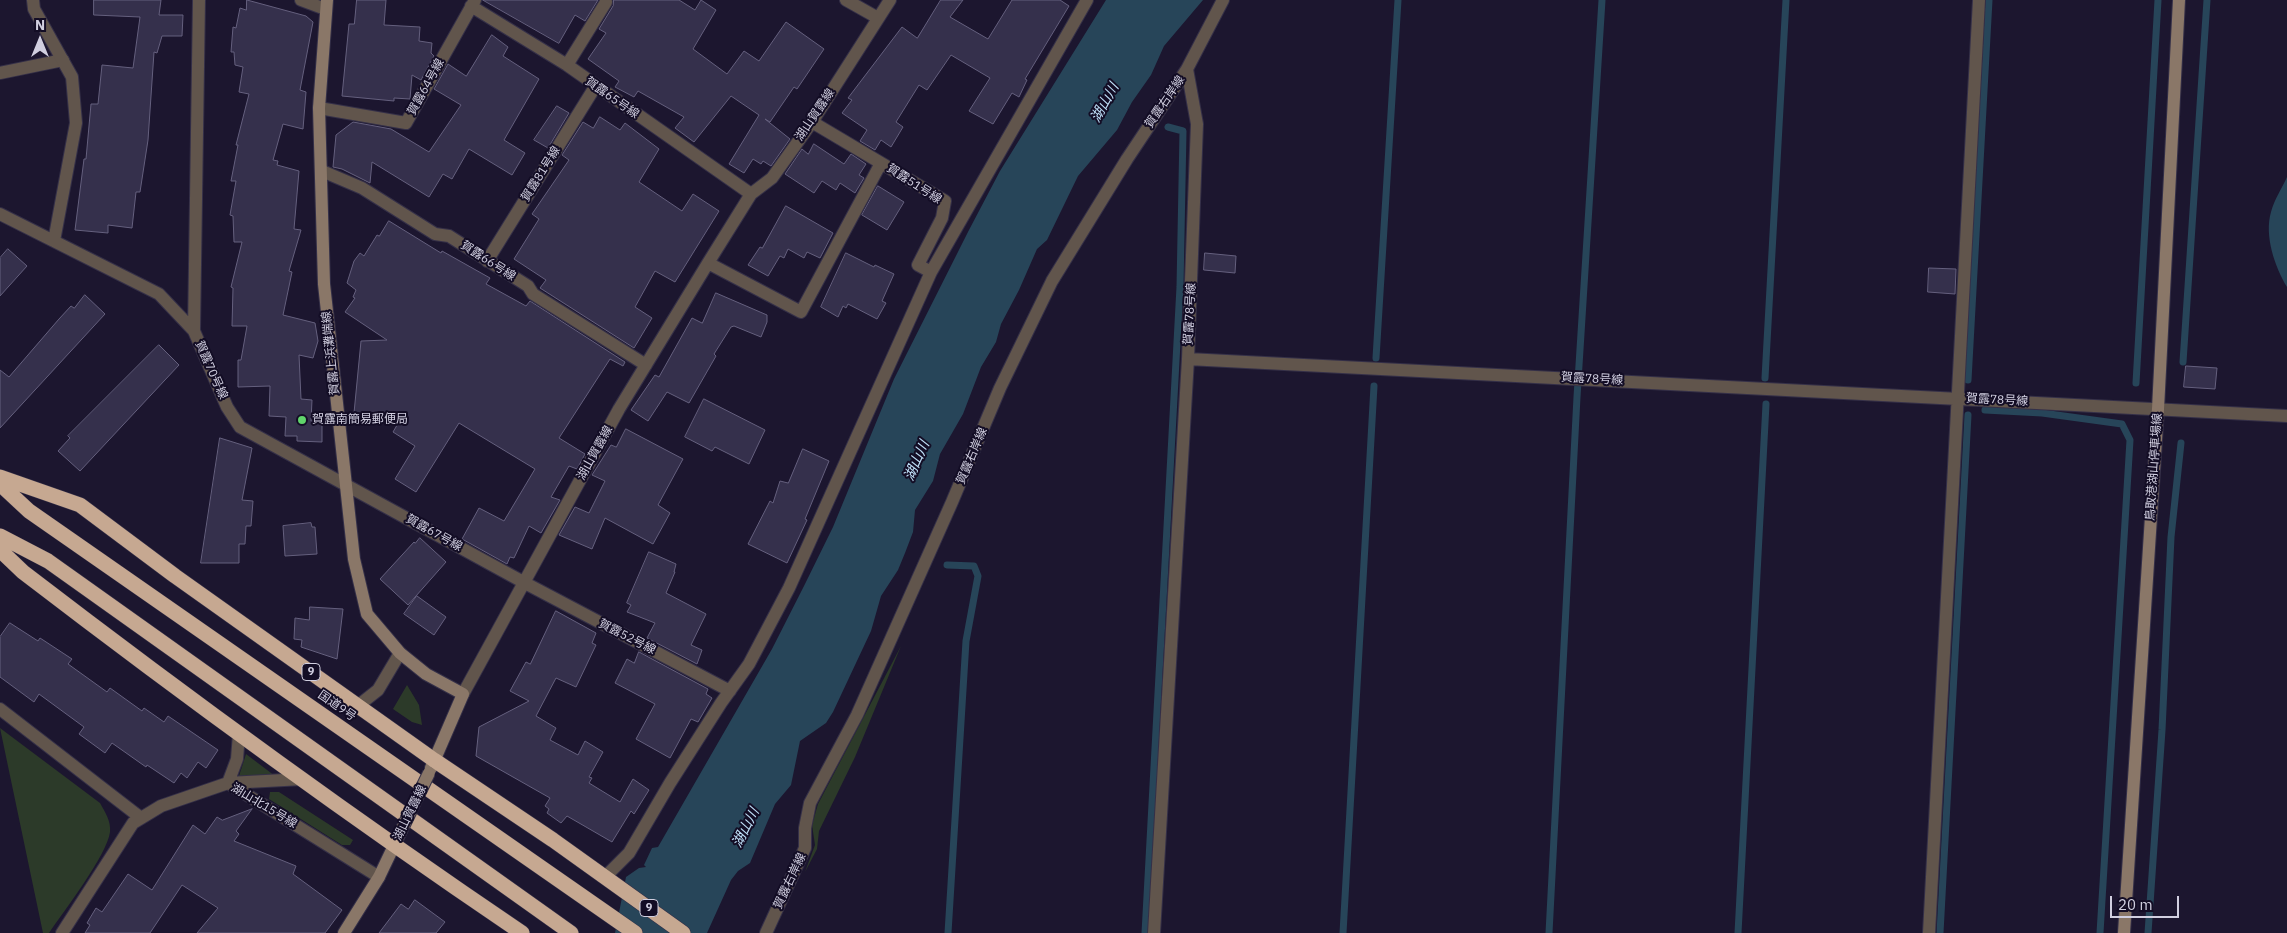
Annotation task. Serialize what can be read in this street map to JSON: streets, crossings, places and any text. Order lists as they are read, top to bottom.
{
  "streets": {
    "highway": ["9", "国道9号"],
    "street": [
      "賀露64号線",
      "賀露65号線",
      "賀露右岸線",
      "湖山賀露線",
      "賀露81号線",
      "賀露51号線",
      "賀露66号線",
      "賀露78号線",
      "賀露上浜灘端線",
      "賀露70号線",
      "鳥取港湖山停車場線",
      "賀露67号線",
      "賀露52号線",
      "湖山北15号線"
    ]
  },
  "crossings": [
    ["賀露64号線", "賀露65号線"],
    ["賀露64号線", "賀露上浜灘端線"],
    ["賀露65号線", "湖山賀露線"],
    ["賀露65号線", "賀露81号線"],
    ["賀露右岸線", "賀露78号線"],
    ["湖山賀露線", "賀露51号線"],
    ["湖山賀露線", "賀露66号線"],
    ["湖山賀露線", "賀露上浜灘端線"],
    ["湖山賀露線", "賀露67号線"],
    ["湖山賀露線", "賀露52号線"],
    ["湖山賀露線", "9"],
    ["湖山賀露線", "湖山北15号線"],
    ["賀露81号線", "賀露66号線"],
    ["賀露66号線", "賀露上浜灘端線"],
    ["賀露78号線", "鳥取港湖山停車場線"],
    ["賀露上浜灘端線", "賀露70号線"],
    ["賀露上浜灘端線", "賀露67号線"],
    ["賀露70号線", "賀露67号線"],
    ["賀露67号線", "賀露52号線"]
  ],
  "water": ["湖山川"],
  "places": ["賀露南簡易郵便局"],
  "scale_bar": "20 m",
  "north": "top"
}
